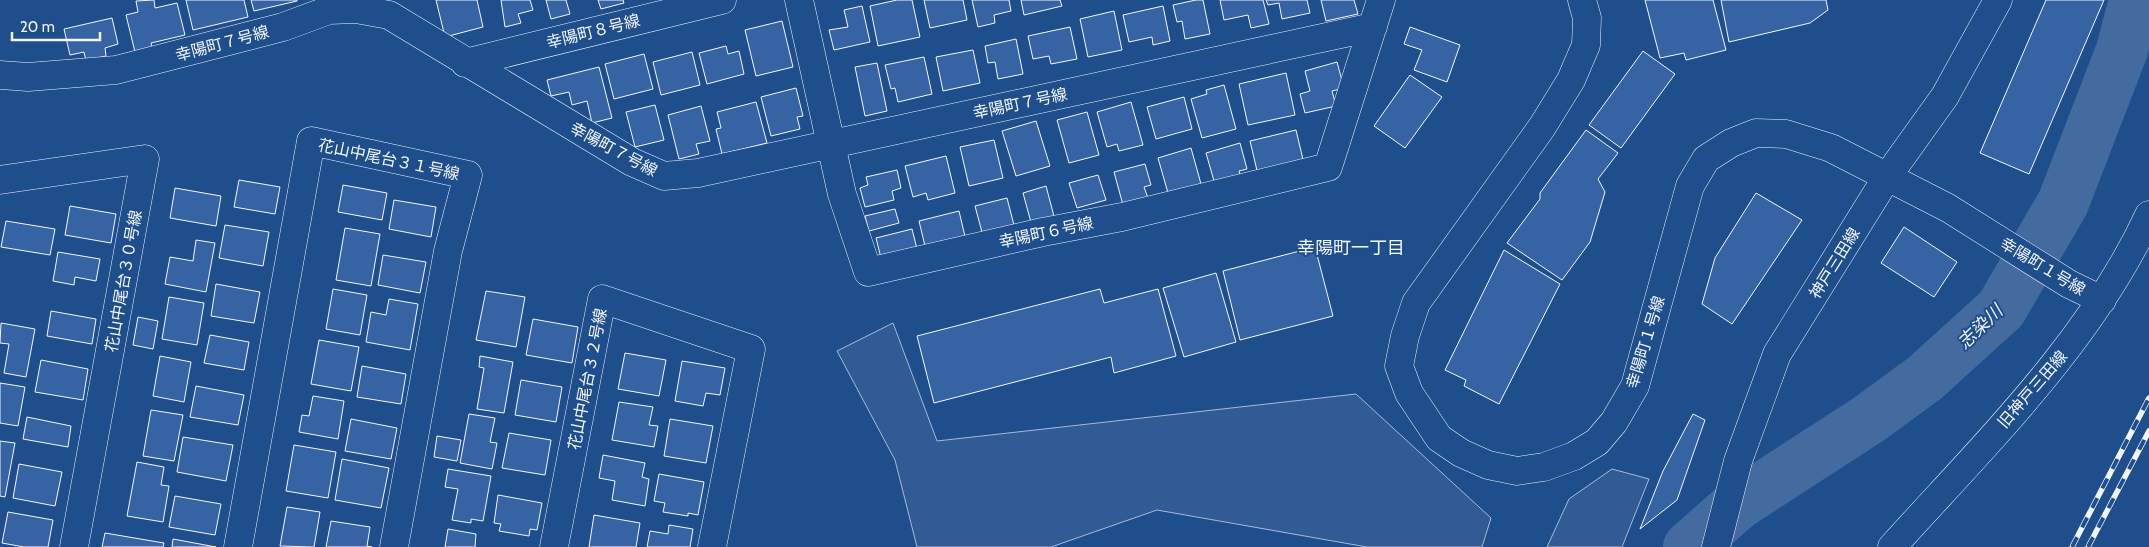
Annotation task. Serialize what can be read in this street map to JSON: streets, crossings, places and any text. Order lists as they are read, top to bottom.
{
  "streets": {
    "street": [
      "幸陽町８号線",
      "幸陽町７号線",
      "花山中尾台３１号線",
      "幸陽町６号線",
      "神戸三田線",
      "幸陽町１号線",
      "花山中尾台３０号線",
      "花山中尾台３２号線",
      "旧神戸三田線"
    ]
  },
  "crossings": [
    ["幸陽町８号線", "幸陽町７号線"],
    ["幸陽町７号線", "幸陽町６号線"],
    ["神戸三田線", "幸陽町１号線"],
    ["幸陽町１号線", "旧神戸三田線"]
  ],
  "districts": ["幸陽町一丁目"],
  "water": ["志染川"],
  "scale_bar": "20 m"
}
